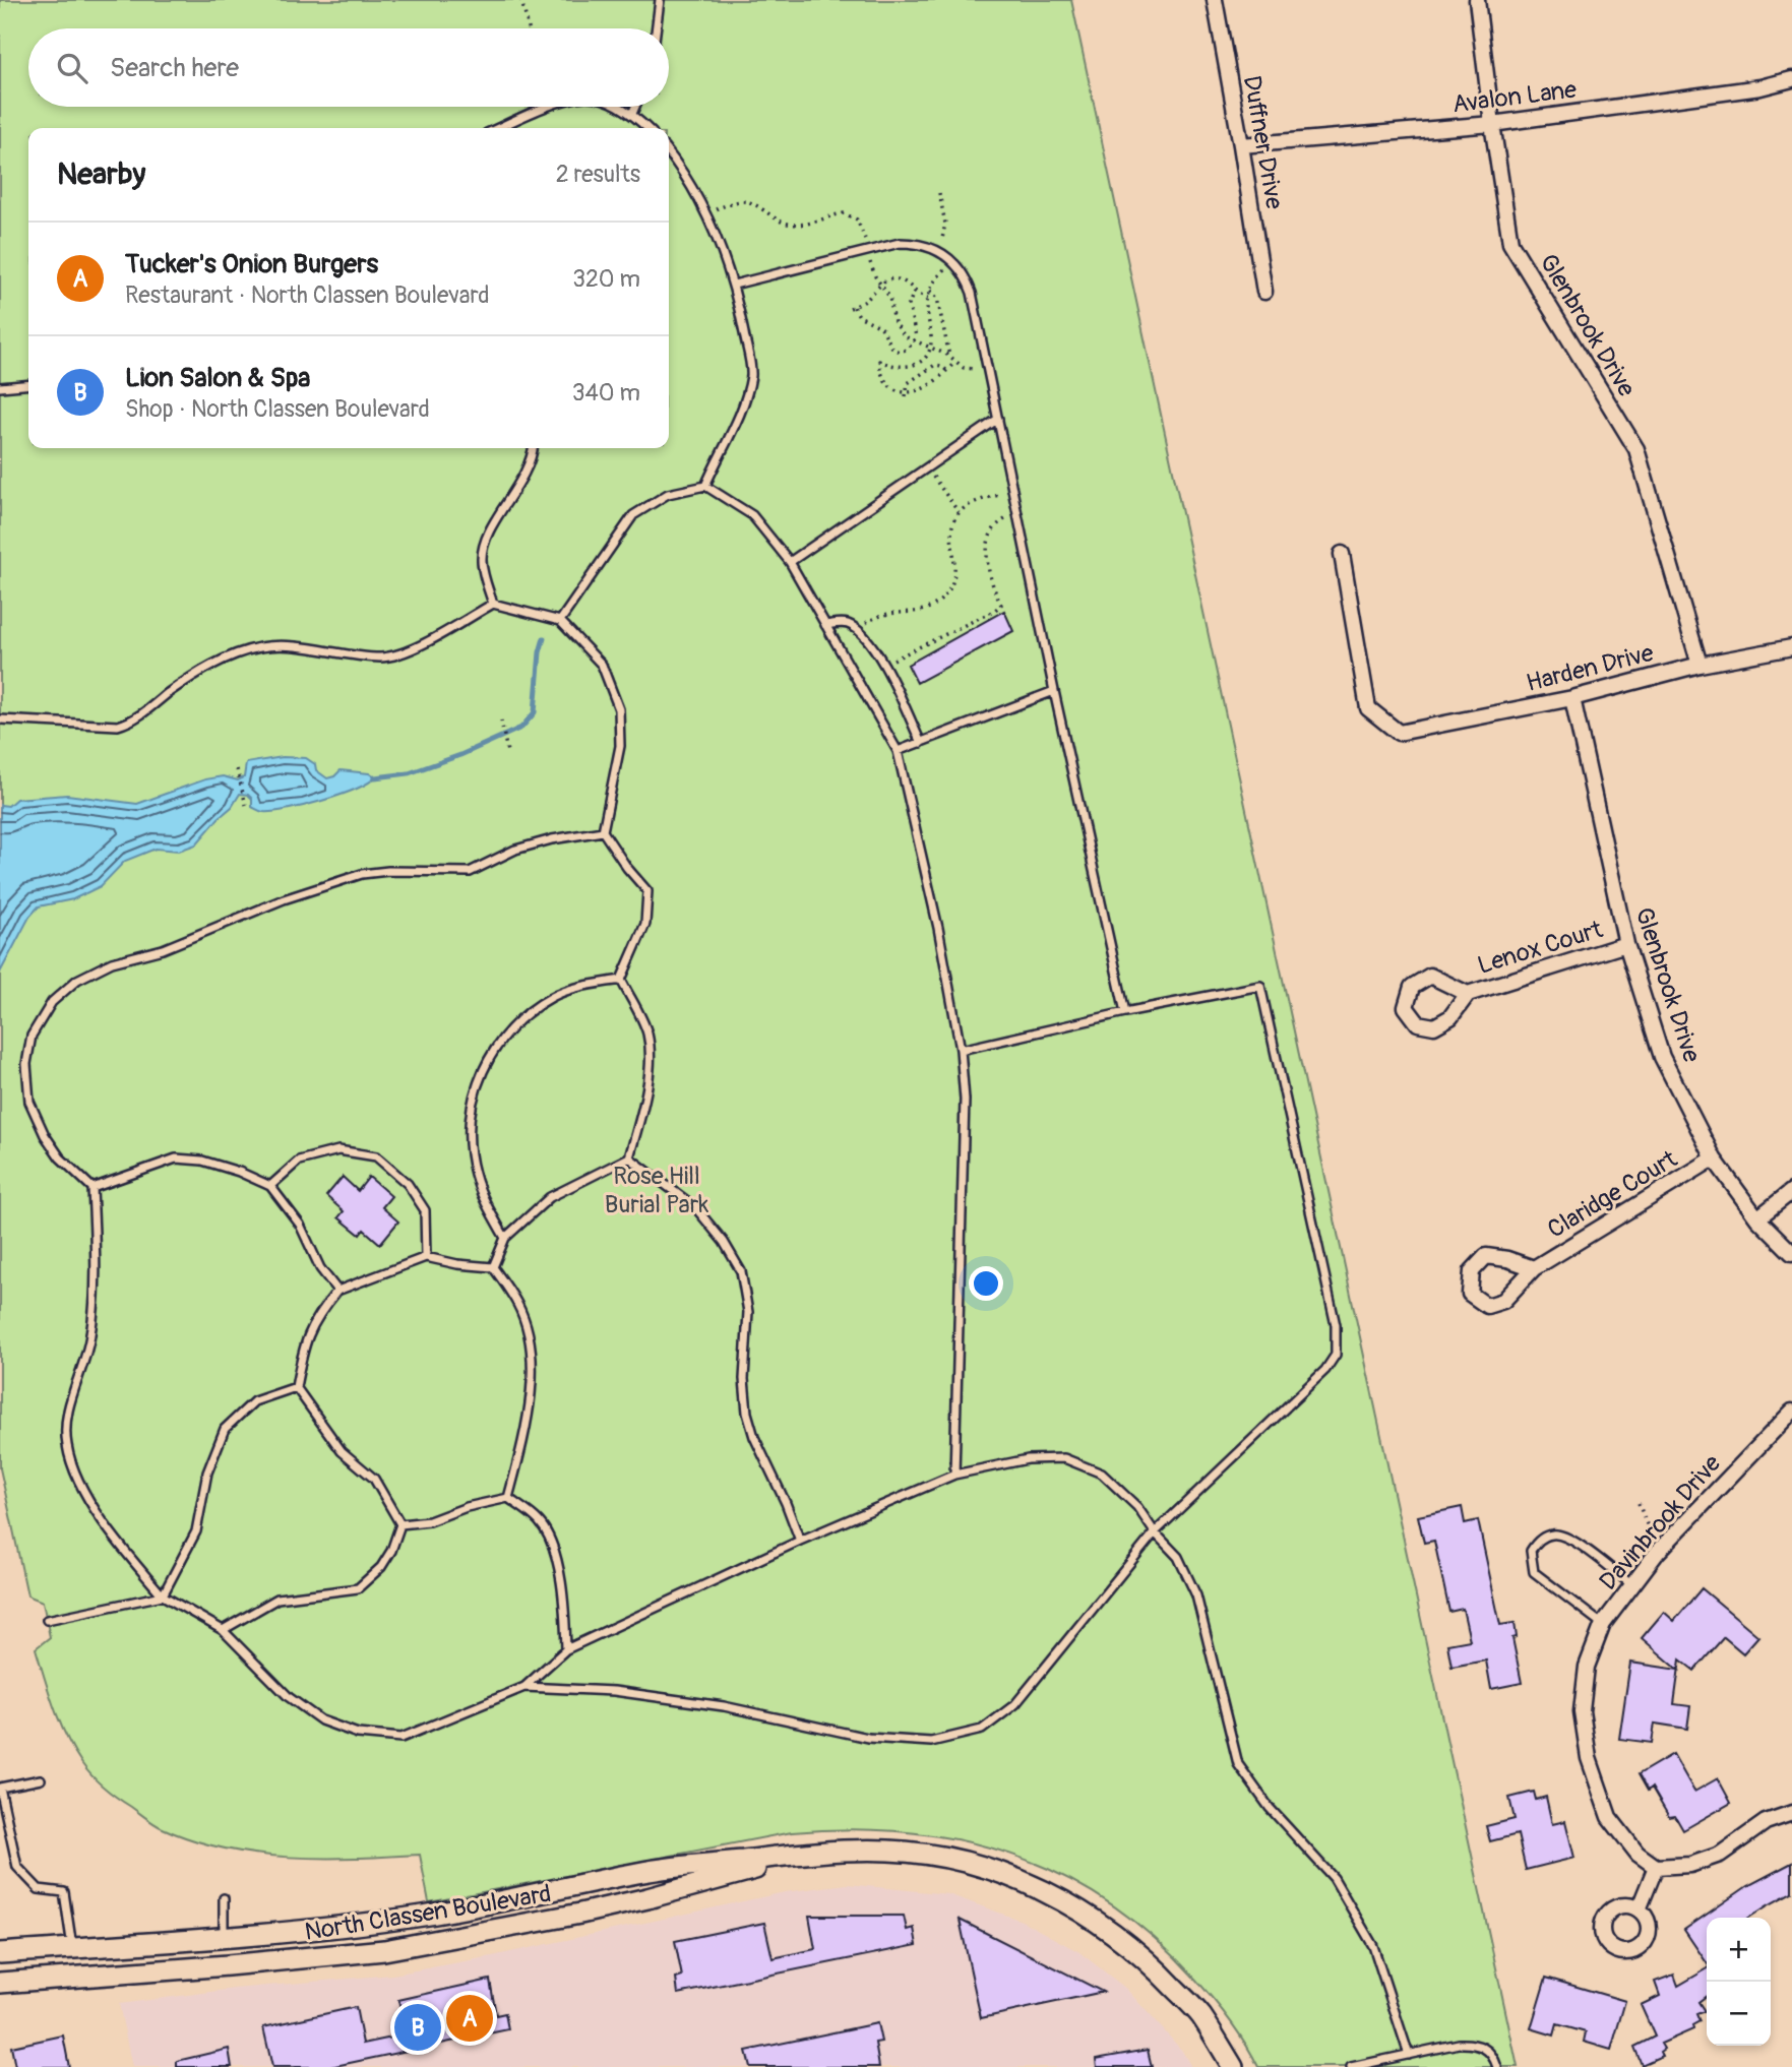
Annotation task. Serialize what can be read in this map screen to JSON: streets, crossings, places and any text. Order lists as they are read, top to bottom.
{
  "streets": {
    "main road": ["North Classen Boulevard"],
    "street": [
      "Avalon Lane",
      "Duffner Drive",
      "Glenbrook Drive",
      "Harden Drive",
      "Lenox Court",
      "Claridge Court",
      "Davinbrook Drive"
    ]
  },
  "crossings": [
    ["Avalon Lane", "Duffner Drive"],
    ["Avalon Lane", "Glenbrook Drive"],
    ["Glenbrook Drive", "Harden Drive"],
    ["Glenbrook Drive", "Lenox Court"],
    ["Glenbrook Drive", "Claridge Court"]
  ],
  "parks": ["Rose Hill Burial Park"],
  "page": {
    "search": "Search here",
    "heading": ["Nearby", "2 results"],
    "list": [
      {
        "mark": "A",
        "name": "Tucker's Onion Burgers",
        "note": "Restaurant · North Classen Boulevard",
        "value": "320 m"
      },
      {
        "mark": "B",
        "name": "Lion Salon & Spa",
        "note": "Shop · North Classen Boulevard",
        "value": "340 m"
      }
    ],
    "map_buttons": ["+", "−"],
    "pins": ["A", "B"]
  }
}
